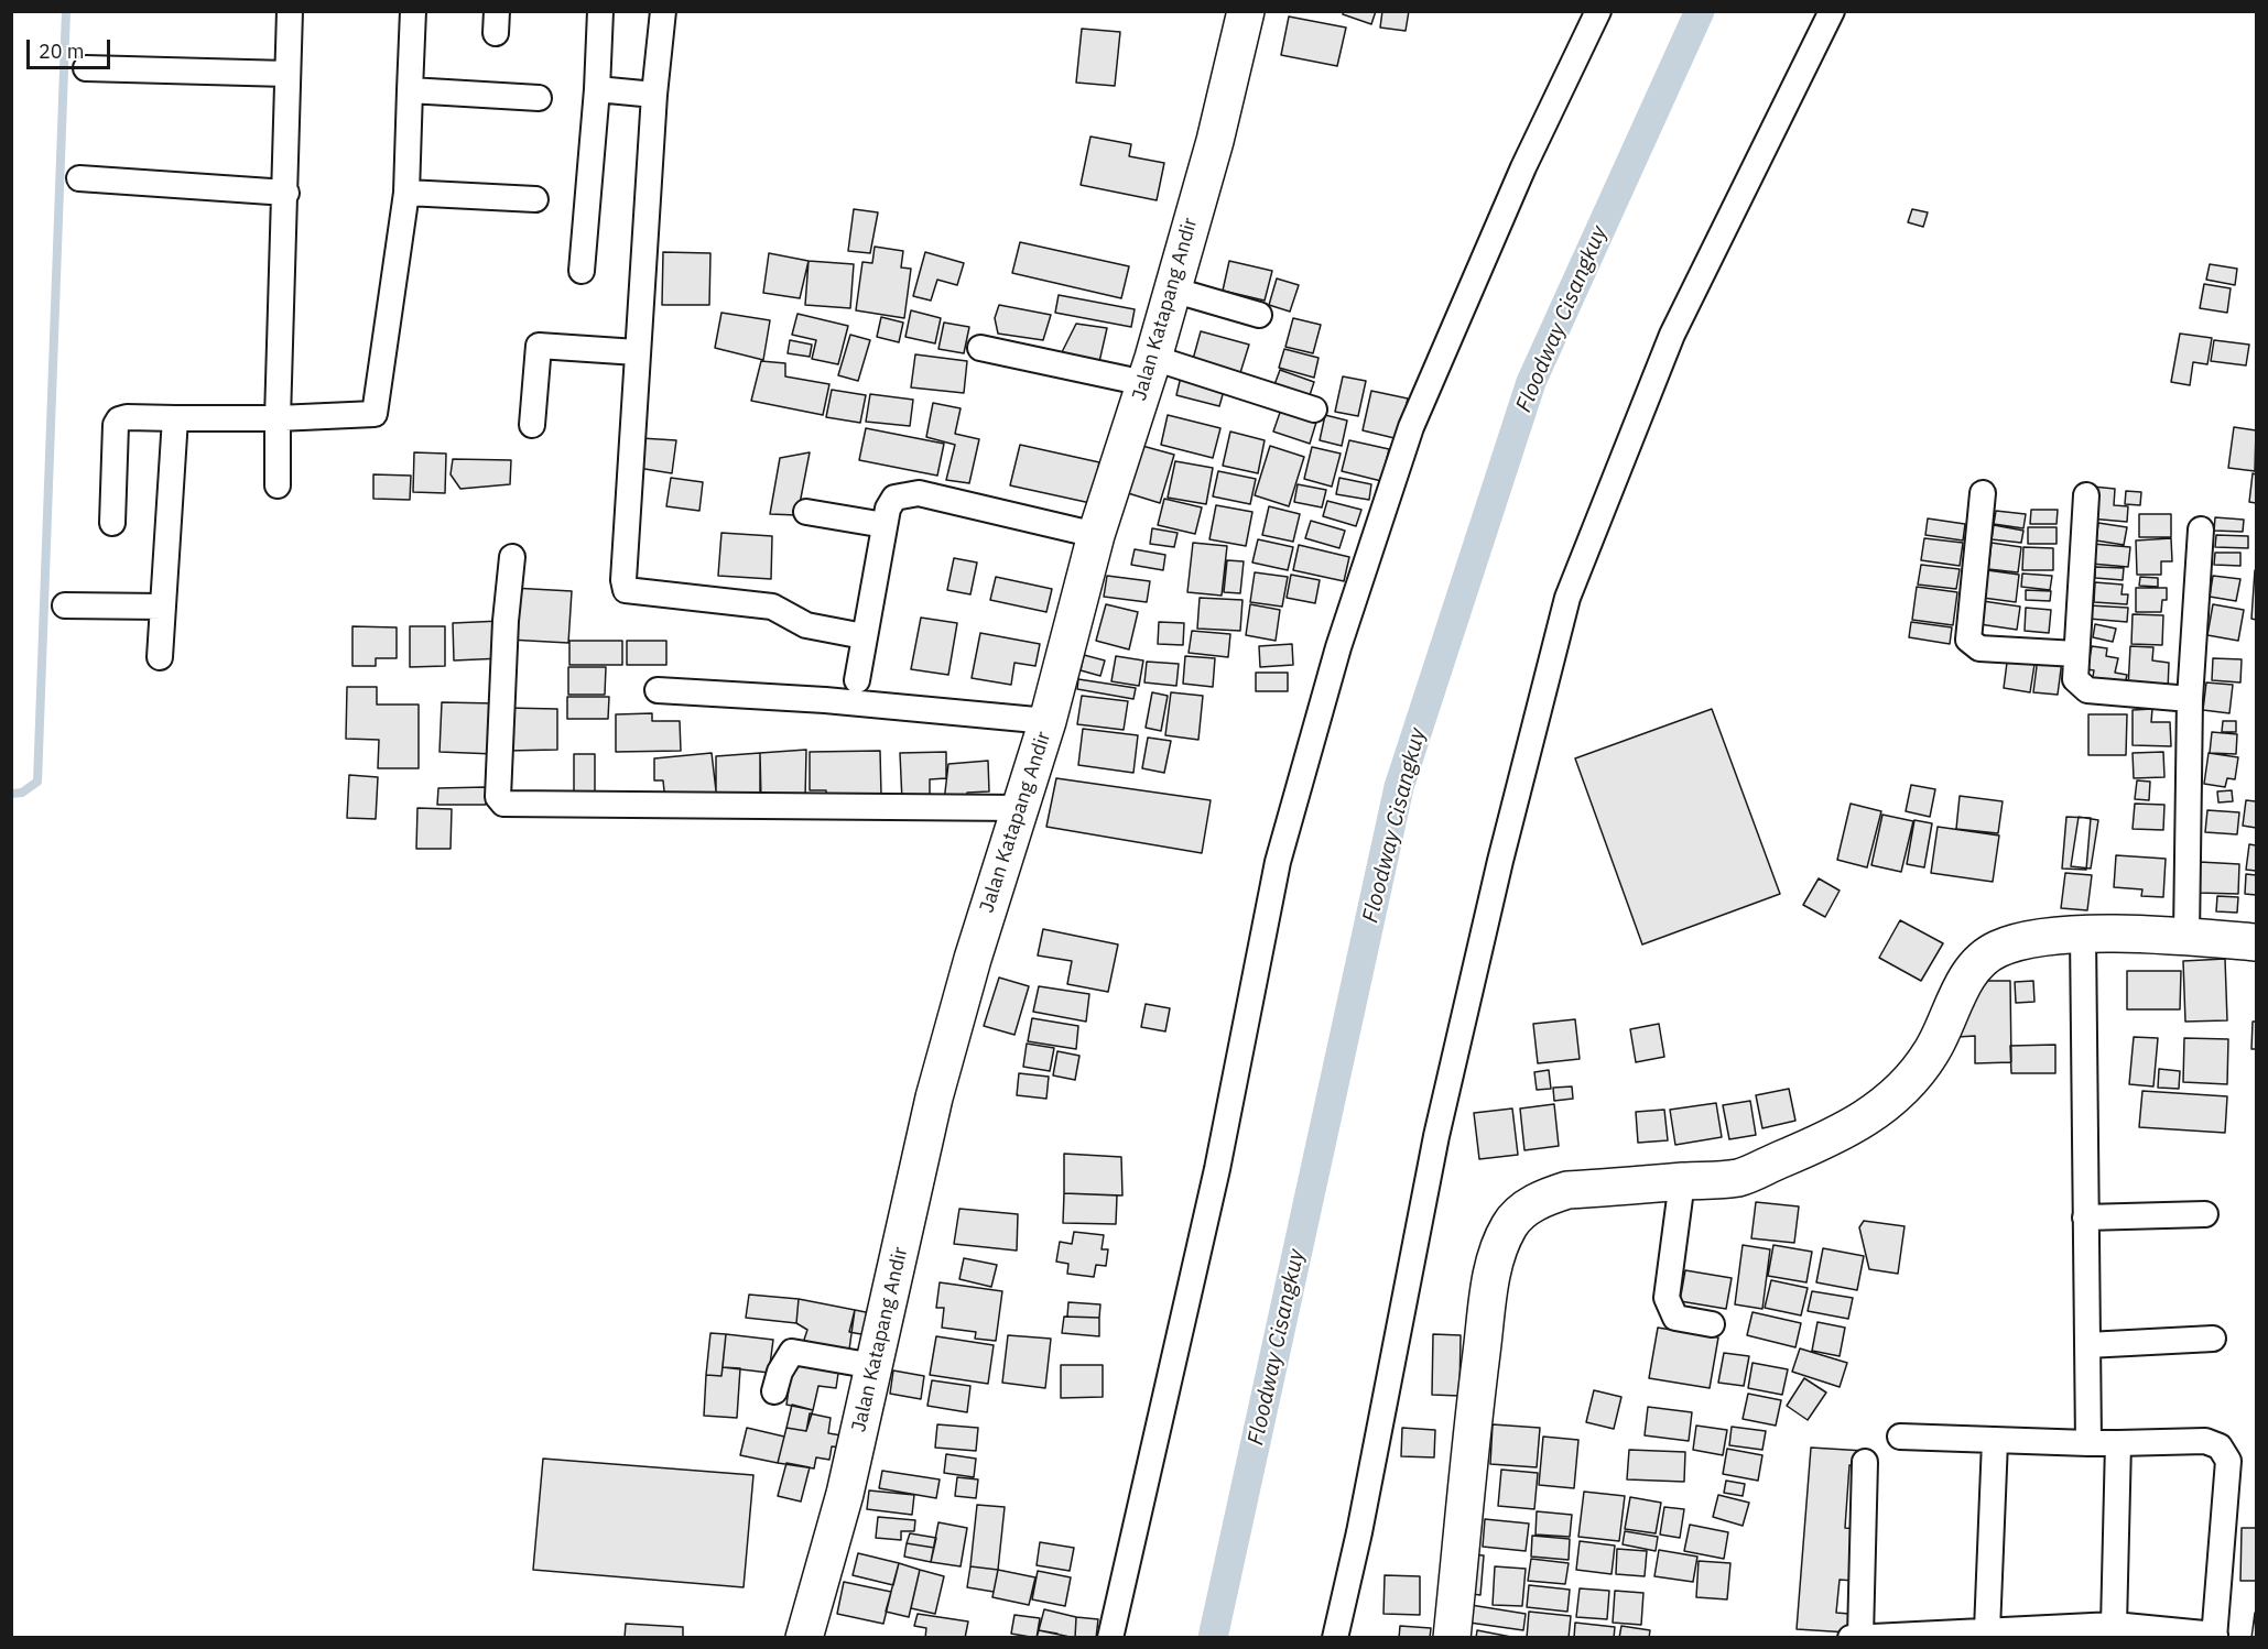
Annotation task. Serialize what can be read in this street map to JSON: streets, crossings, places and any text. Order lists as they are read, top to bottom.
{
  "streets": {
    "street": ["Jalan Katapang Andir"]
  },
  "water": ["Floodway Cisangkuy"],
  "scale_bar": "20 m"
}
